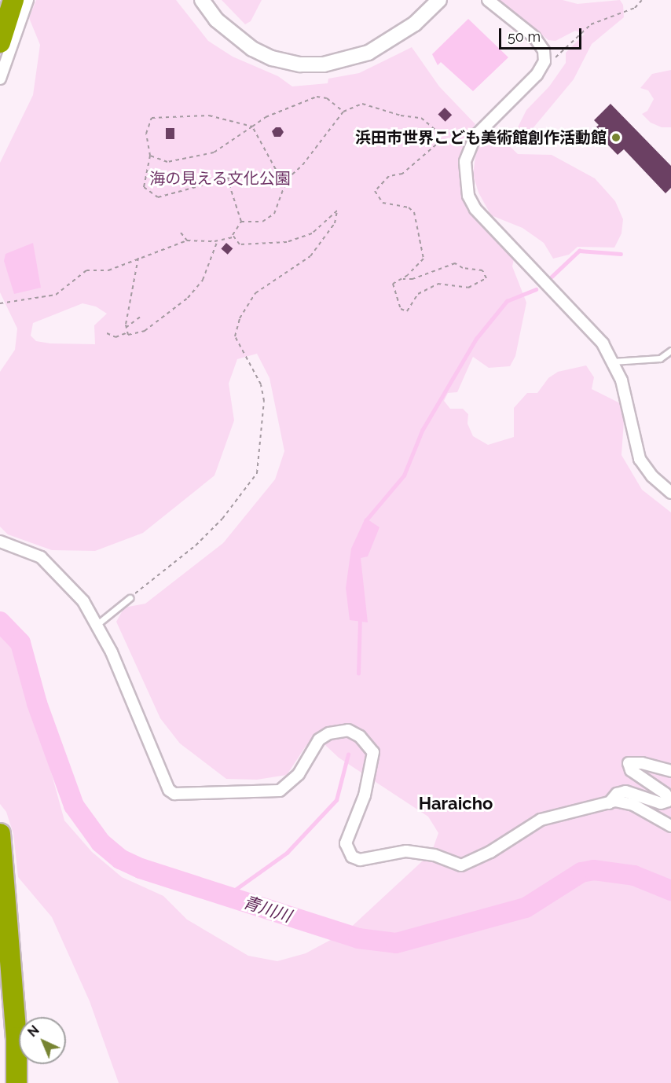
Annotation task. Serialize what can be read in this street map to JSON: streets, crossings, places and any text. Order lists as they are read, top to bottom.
{
  "districts": ["Haraicho"],
  "water": ["青川川"],
  "parks": ["海の見える文化公園"],
  "places": ["浜田市世界こども美術館創作活動館"],
  "scale_bar": "50 m",
  "north": "top left"
}
